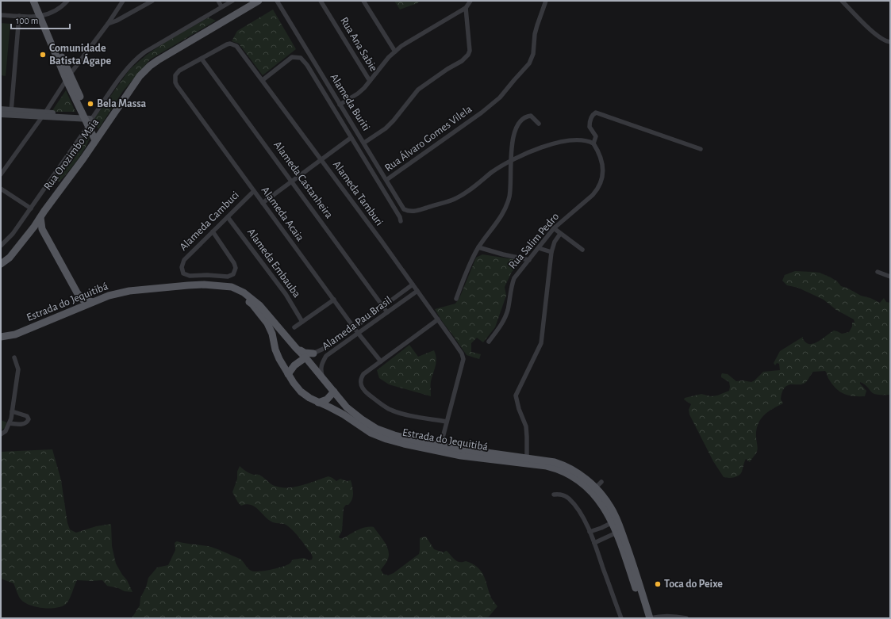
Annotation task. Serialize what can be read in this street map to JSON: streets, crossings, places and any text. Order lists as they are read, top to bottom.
{
  "streets": {
    "main road": ["Rua Orozimbo Maia", "Estrada do Jequitibá"],
    "street": [
      "Rua Ana Sabie",
      "Alameda Buriti",
      "Rua Álvaro Gomes Vilela",
      "Alameda Castanheira",
      "Alameda Tamburi",
      "Alameda Acaia",
      "Alameda Cambuci",
      "Rua Salim Pedro",
      "Alameda Embauba",
      "Alameda Pau Brasil"
    ]
  },
  "crossings": [
    ["Alameda Buriti", "Rua Álvaro Gomes Vilela"],
    ["Alameda Castanheira", "Alameda Tamburi"],
    ["Alameda Castanheira", "Alameda Acaia"],
    ["Alameda Castanheira", "Alameda Pau Brasil"],
    ["Alameda Tamburi", "Alameda Acaia"],
    ["Alameda Tamburi", "Alameda Pau Brasil"],
    ["Alameda Acaia", "Alameda Cambuci"],
    ["Alameda Acaia", "Alameda Pau Brasil"],
    ["Alameda Cambuci", "Alameda Embauba"],
    ["Estrada do Jequitibá", "Alameda Pau Brasil"]
  ],
  "places": ["Comunidade Batista Ágape", "Bela Massa", "Toca do Peixe"],
  "scale_bar": "100 m"
}
